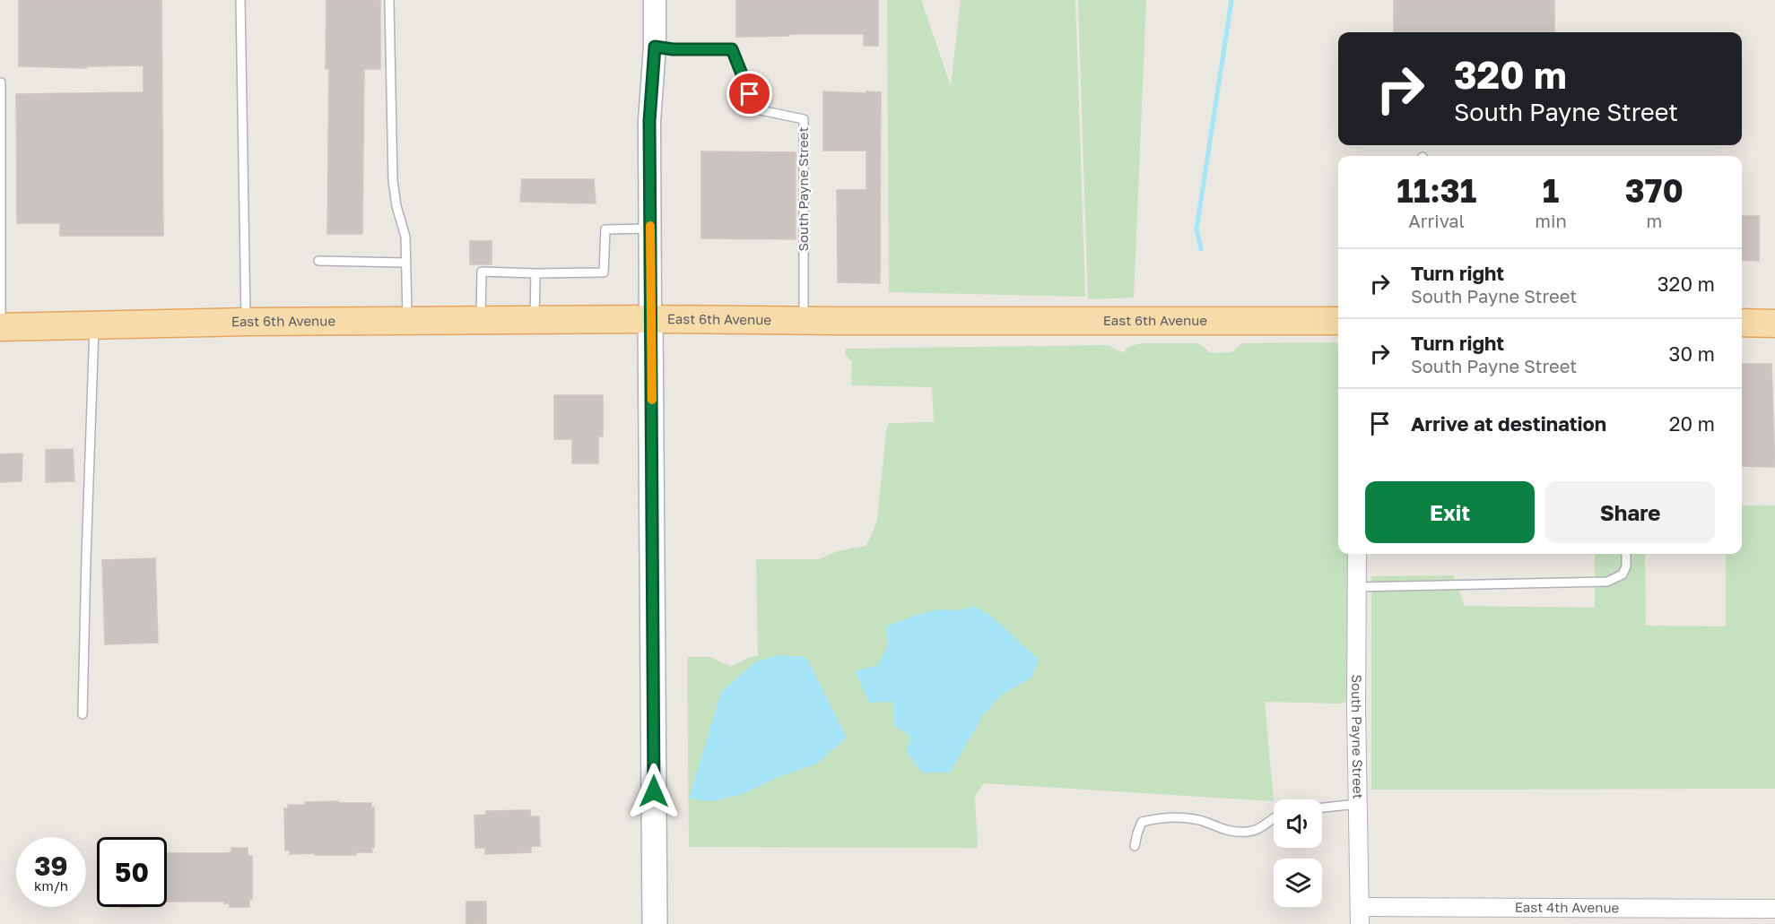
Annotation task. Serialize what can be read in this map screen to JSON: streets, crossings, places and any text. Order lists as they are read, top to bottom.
{
  "streets": {
    "main road": ["East 6th Avenue"],
    "street": ["South Payne Street", "East 4th Avenue"]
  },
  "crossings": [
    ["South Payne Street", "East 6th Avenue"],
    ["South Payne Street", "East 4th Avenue"]
  ],
  "page": {
    "turn": ["320 m", "South Payne Street"],
    "eta": [
      "11:31",
      "Arrival",
      "1",
      "min",
      "370",
      "m"
    ],
    "list": [
      {
        "name": "Turn right",
        "note": "South Payne Street",
        "value": "320 m"
      },
      {
        "name": "Turn right",
        "note": "South Payne Street",
        "value": "30 m"
      },
      {
        "name": "Arrive at destination",
        "value": "20 m"
      }
    ],
    "buttons": ["Exit", "Share"],
    "speed": "39 km/h",
    "limit": "50"
  }
}
